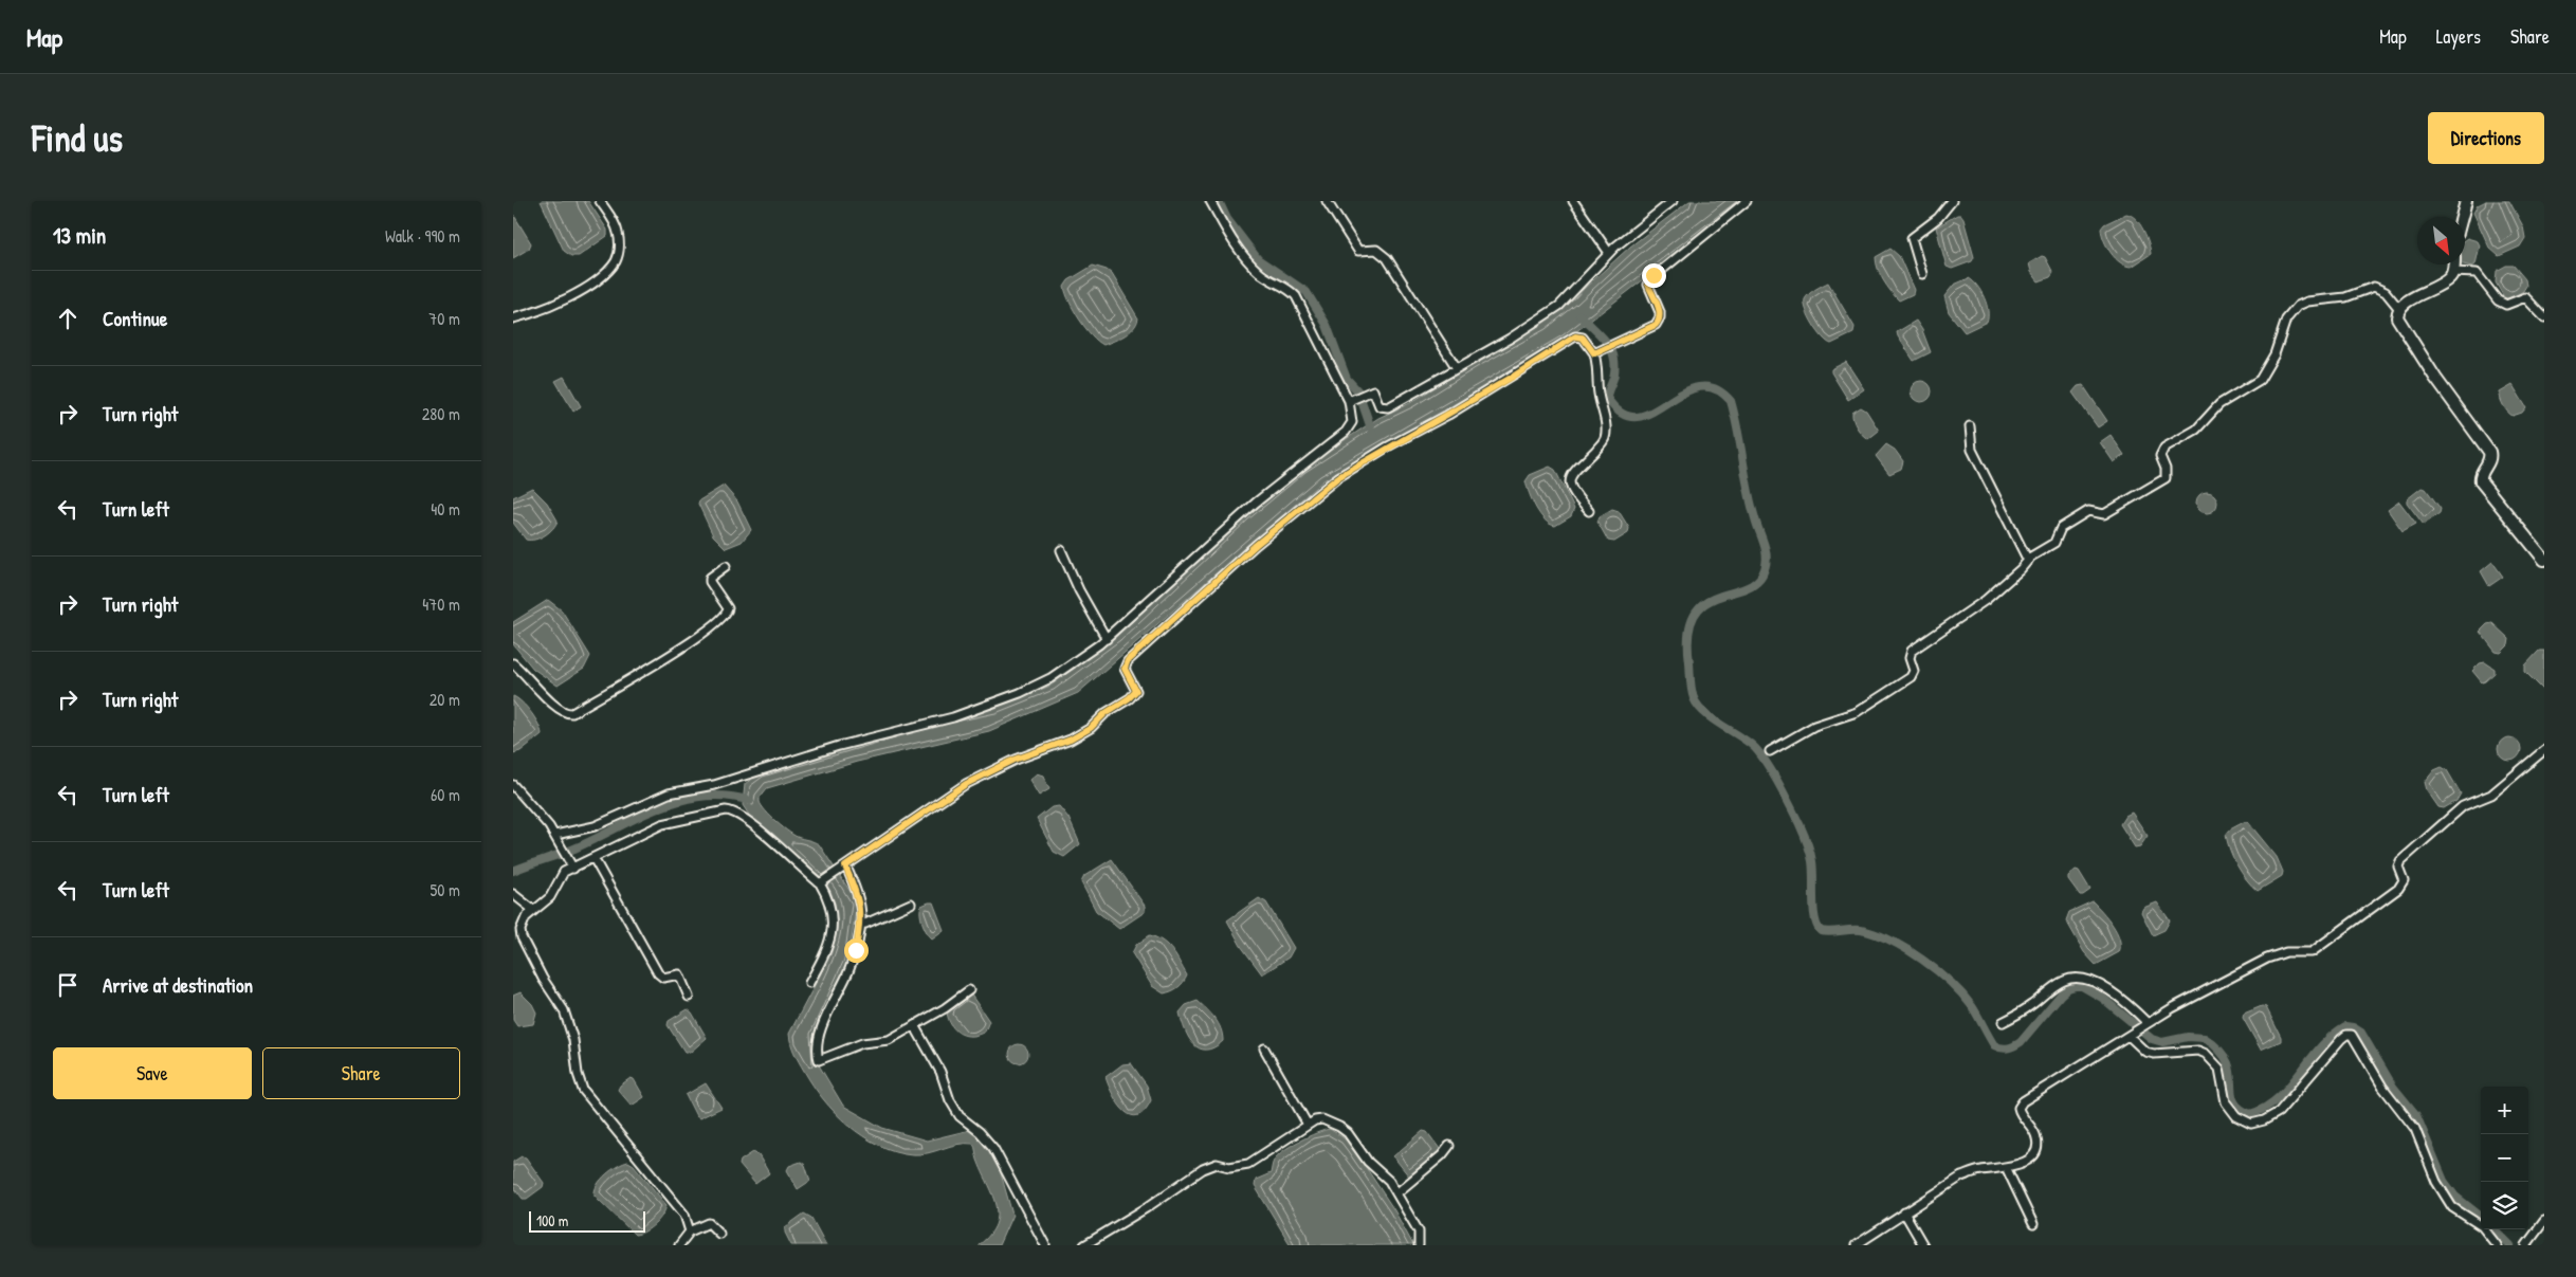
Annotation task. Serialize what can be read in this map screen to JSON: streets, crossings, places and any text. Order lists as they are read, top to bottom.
{
  "scale_bar": "100 m",
  "north": "bottom right",
  "page": {
    "header": "Map",
    "nav": ["Map", "Layers", "Share"],
    "buttons": [
      "Directions",
      ["Save", "Share"]
    ],
    "title": "Find us",
    "heading": ["13 min", "Walk · 990 m"],
    "list": [
      ["Continue", "70 m"],
      ["Turn right", "280 m"],
      ["Turn left", "40 m"],
      ["Turn right", "470 m"],
      ["Turn right", "20 m"],
      ["Turn left", "60 m"],
      ["Turn left", "50 m"],
      "Arrive at destination"
    ],
    "map_buttons": ["+", "−"],
    "scale": "100 m"
  }
}
